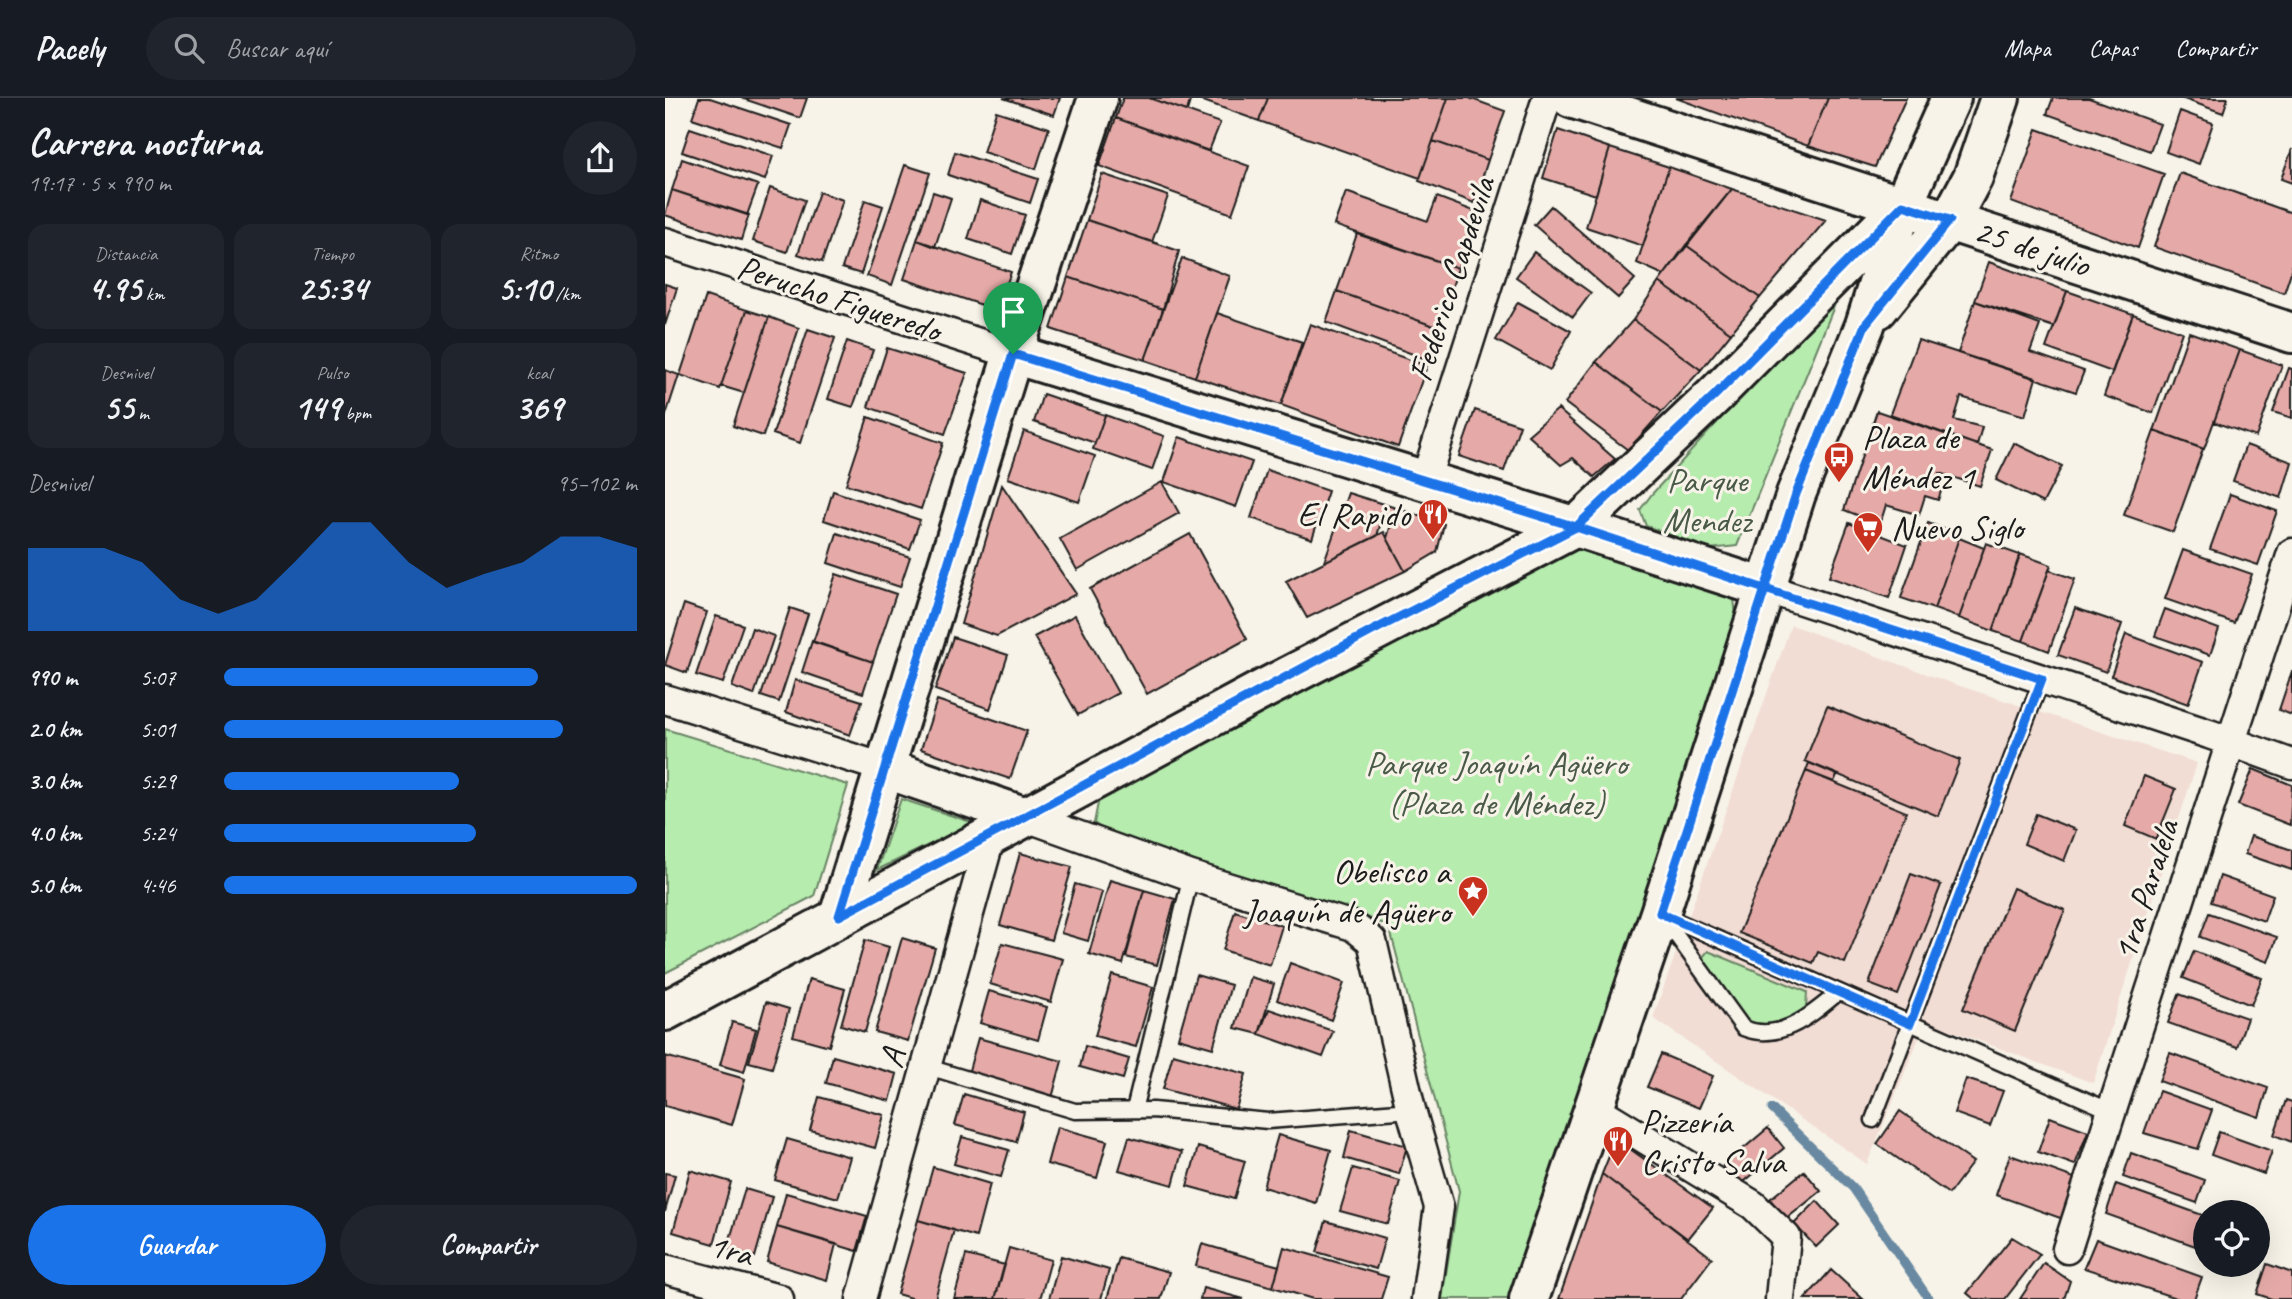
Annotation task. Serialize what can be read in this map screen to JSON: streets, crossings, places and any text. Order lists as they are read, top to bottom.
{
  "streets": {
    "main road": ["25 de julio", "Perucho Figueredo"],
    "street": [
      "Federico Capdevila",
      "1ra Paralela",
      "A",
      "1ra"
    ]
  },
  "crossings": [
    ["Federico Capdevila", "Perucho Figueredo"],
    ["Perucho Figueredo", "1ra Paralela"]
  ],
  "parks": ["Parque Mendez", "Parque Joaquín Agüero (Plaza de Méndez)"],
  "places": {
    "bus stop": ["Plaza de Méndez 1"],
    "restaurant": ["El Rapido", "Pizzería Cristo Salva"],
    "supermarket": ["Nuevo Siglo"],
    "place": ["Obelisco a Joaquín de Agüero"]
  },
  "page": {
    "header": "Pacely",
    "search": "Buscar aquí",
    "nav": ["Mapa", "Capas", "Compartir"],
    "heading": ["Carrera nocturna", "19:17 · 5 × 990 m"],
    "stats": [
      ["Distancia", "4.95 km"],
      ["Tiempo", "25:34"],
      ["Ritmo", "5:10 /km"],
      ["Desnivel", "55 m"],
      ["Pulso", "149 bpm"],
      ["kcal", "369"]
    ],
    "chart": ["Desnivel", "95–102 m"],
    "list": [
      {
        "name": "990 m",
        "note": "5:07"
      },
      {
        "name": "2.0 km",
        "note": "5:01"
      },
      {
        "name": "3.0 km",
        "note": "5:29"
      },
      {
        "name": "4.0 km",
        "note": "5:24"
      },
      {
        "name": "5.0 km",
        "note": "4:46"
      }
    ],
    "buttons": ["Guardar", "Compartir"]
  }
}
